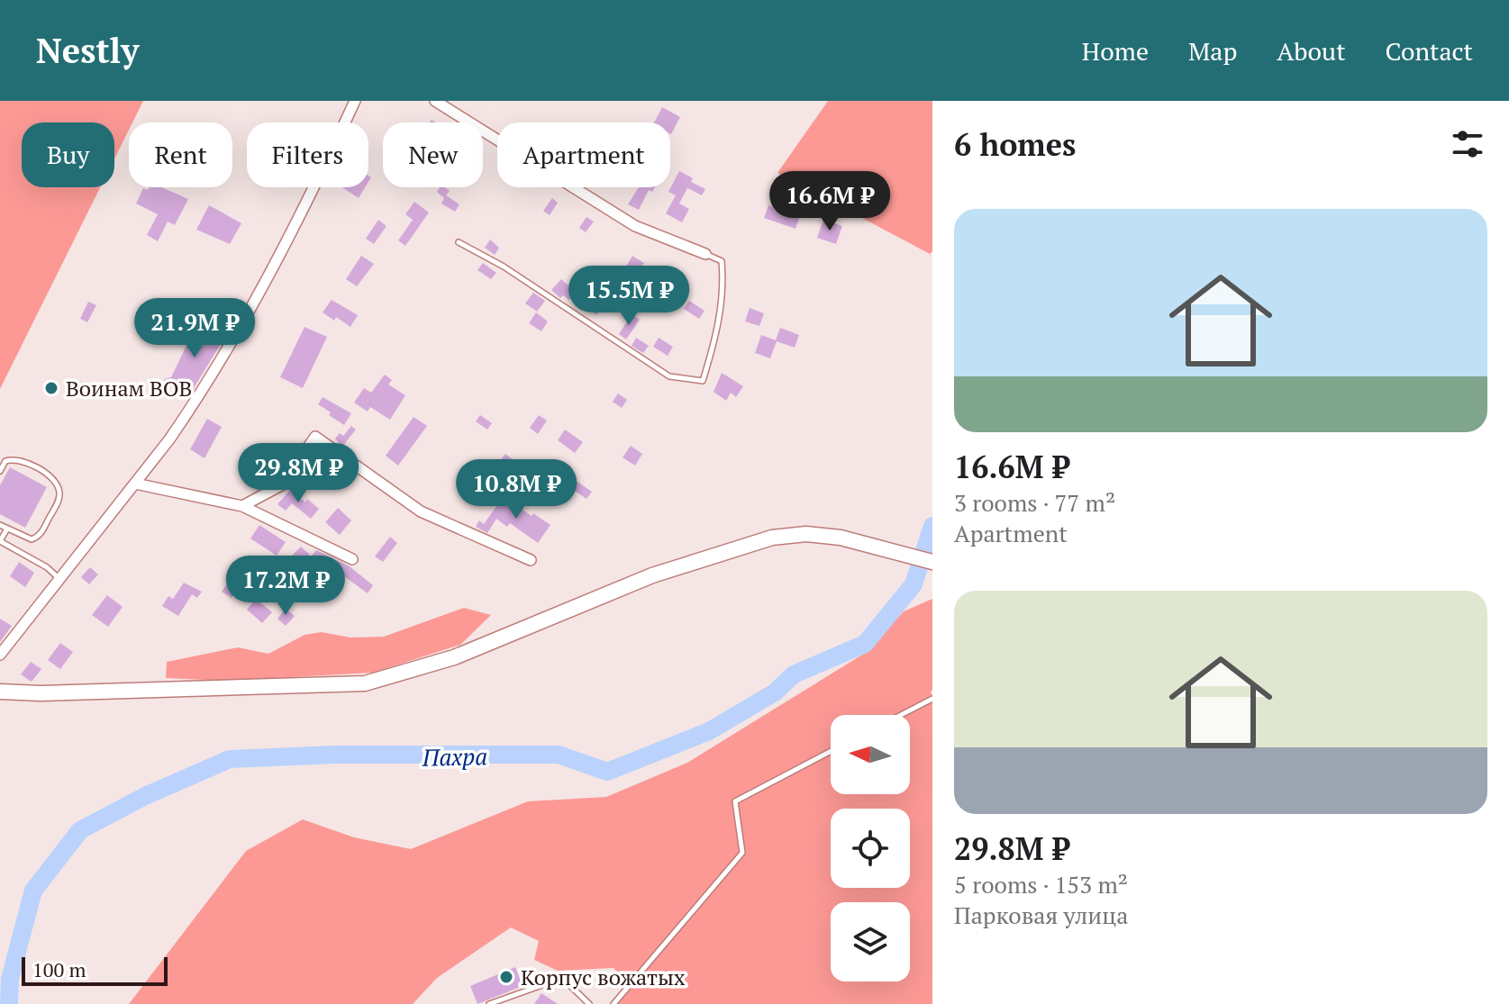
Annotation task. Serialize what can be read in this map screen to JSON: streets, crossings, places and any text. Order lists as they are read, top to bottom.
{
  "water": ["Пахра"],
  "places": ["Воинам ВОВ", "Корпус вожатых"],
  "scale_bar": "100 m",
  "north": "left",
  "page": {
    "header": "Nestly",
    "nav": [
      "Home",
      "Map",
      "About",
      "Contact"
    ],
    "heading": "6 homes",
    "chip": [
      "Buy",
      "Rent",
      "Filters",
      "New",
      "Apartment"
    ],
    "price": [
      "16.6M ₽",
      "15.5M ₽",
      "21.9M ₽",
      "29.8M ₽",
      "10.8M ₽",
      "17.2M ₽"
    ],
    "list": [
      {
        "name": "16.6M ₽",
        "note": "3 rooms · 77 m² · Apartment"
      },
      {
        "name": "29.8M ₽",
        "note": "5 rooms · 153 m² · Парковая улица"
      }
    ],
    "scale": "100 m"
  }
}
